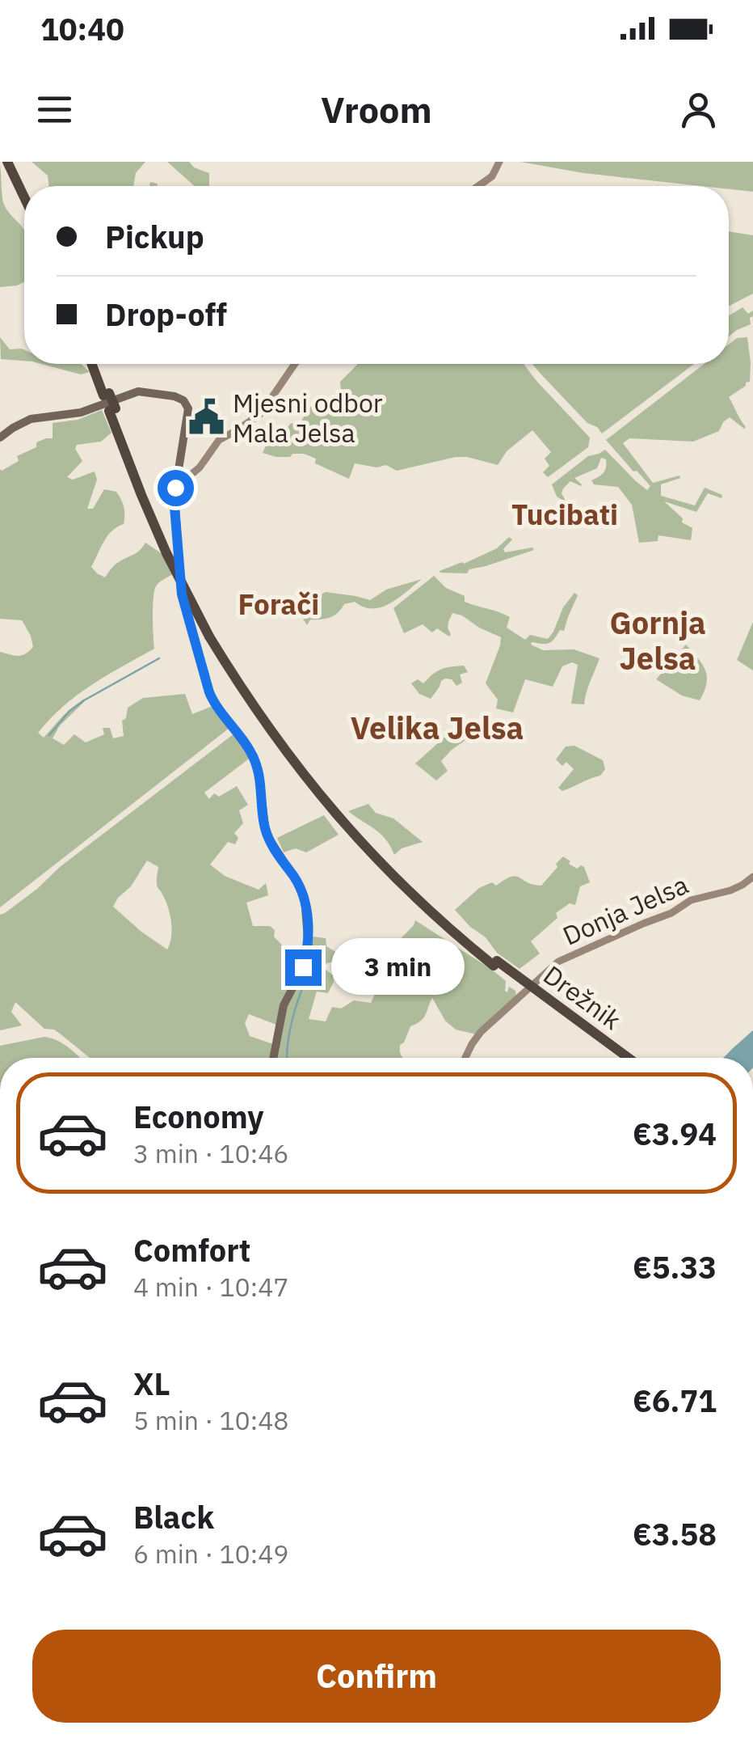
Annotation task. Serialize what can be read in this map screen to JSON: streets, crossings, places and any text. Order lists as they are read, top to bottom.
{
  "streets": {
    "highway": ["Drežnik"],
    "main road": ["Donja Jelsa"]
  },
  "districts": [
    "Tucibati",
    "Forači",
    "Gornja Jelsa",
    "Velika Jelsa"
  ],
  "places": {
    "public building": ["Mjesni odbor Mala Jelsa"]
  },
  "page": {
    "status": "10:40",
    "header": "Vroom",
    "banner": ["Pickup", "Drop-off"],
    "bubble": "3 min",
    "list": [
      {
        "name": "Economy",
        "note": "3 min · 10:46",
        "value": "€3.94"
      },
      {
        "name": "Comfort",
        "note": "4 min · 10:47",
        "value": "€5.33"
      },
      {
        "name": "XL",
        "note": "5 min · 10:48",
        "value": "€6.71"
      },
      {
        "name": "Black",
        "note": "6 min · 10:49",
        "value": "€3.58"
      }
    ],
    "buttons": "Confirm"
  }
}
